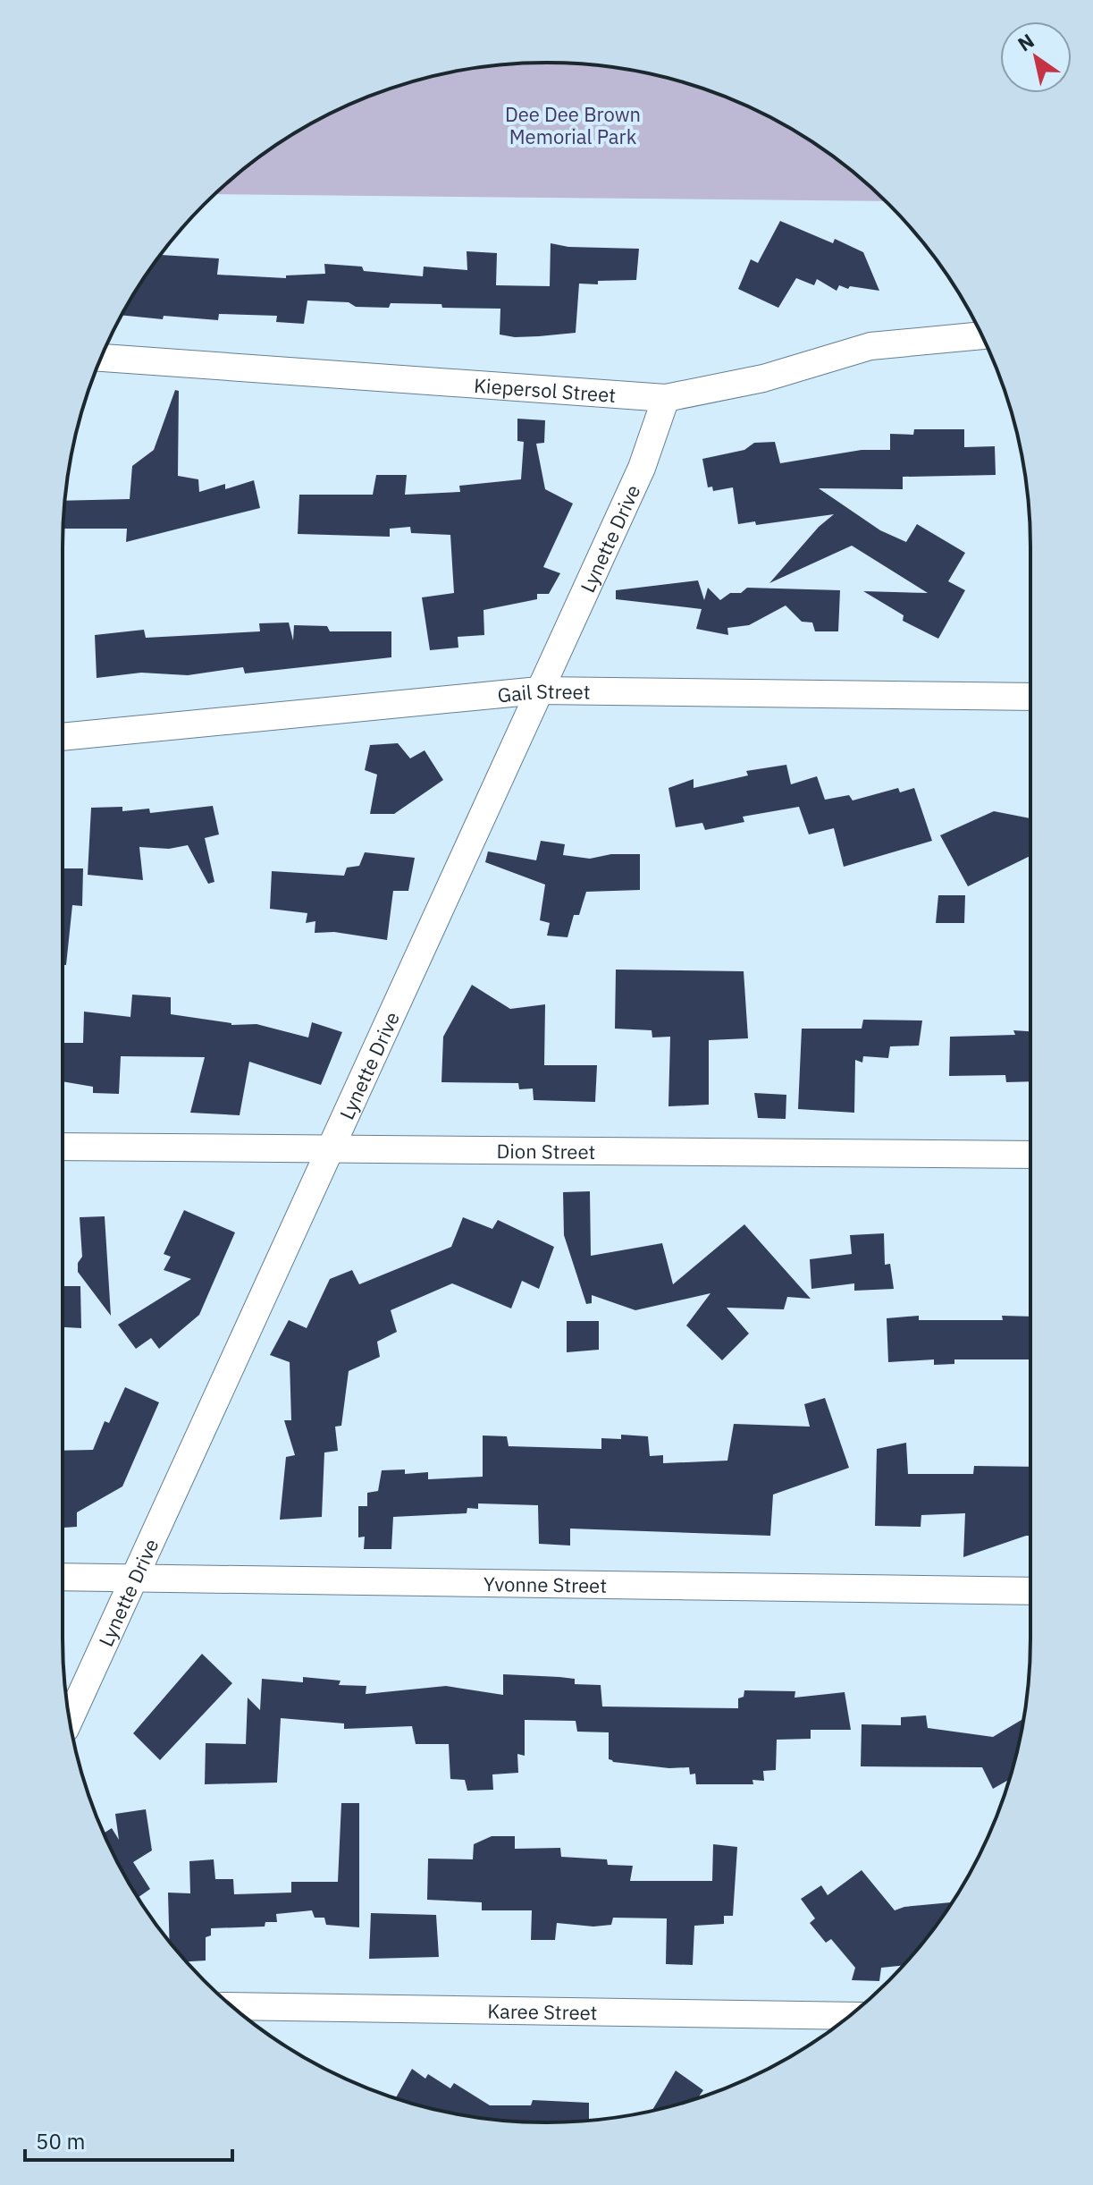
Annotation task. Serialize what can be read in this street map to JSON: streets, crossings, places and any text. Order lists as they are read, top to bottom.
{
  "streets": {
    "street": [
      "Kiepersol Street",
      "Lynette Drive",
      "Gail Street",
      "Dion Street",
      "Yvonne Street",
      "Karee Street"
    ]
  },
  "crossings": [
    ["Kiepersol Street", "Lynette Drive"],
    ["Lynette Drive", "Gail Street"],
    ["Lynette Drive", "Dion Street"],
    ["Lynette Drive", "Yvonne Street"]
  ],
  "parks": ["Dee Dee Brown Memorial Park"],
  "scale_bar": "50 m",
  "north": "top left"
}
